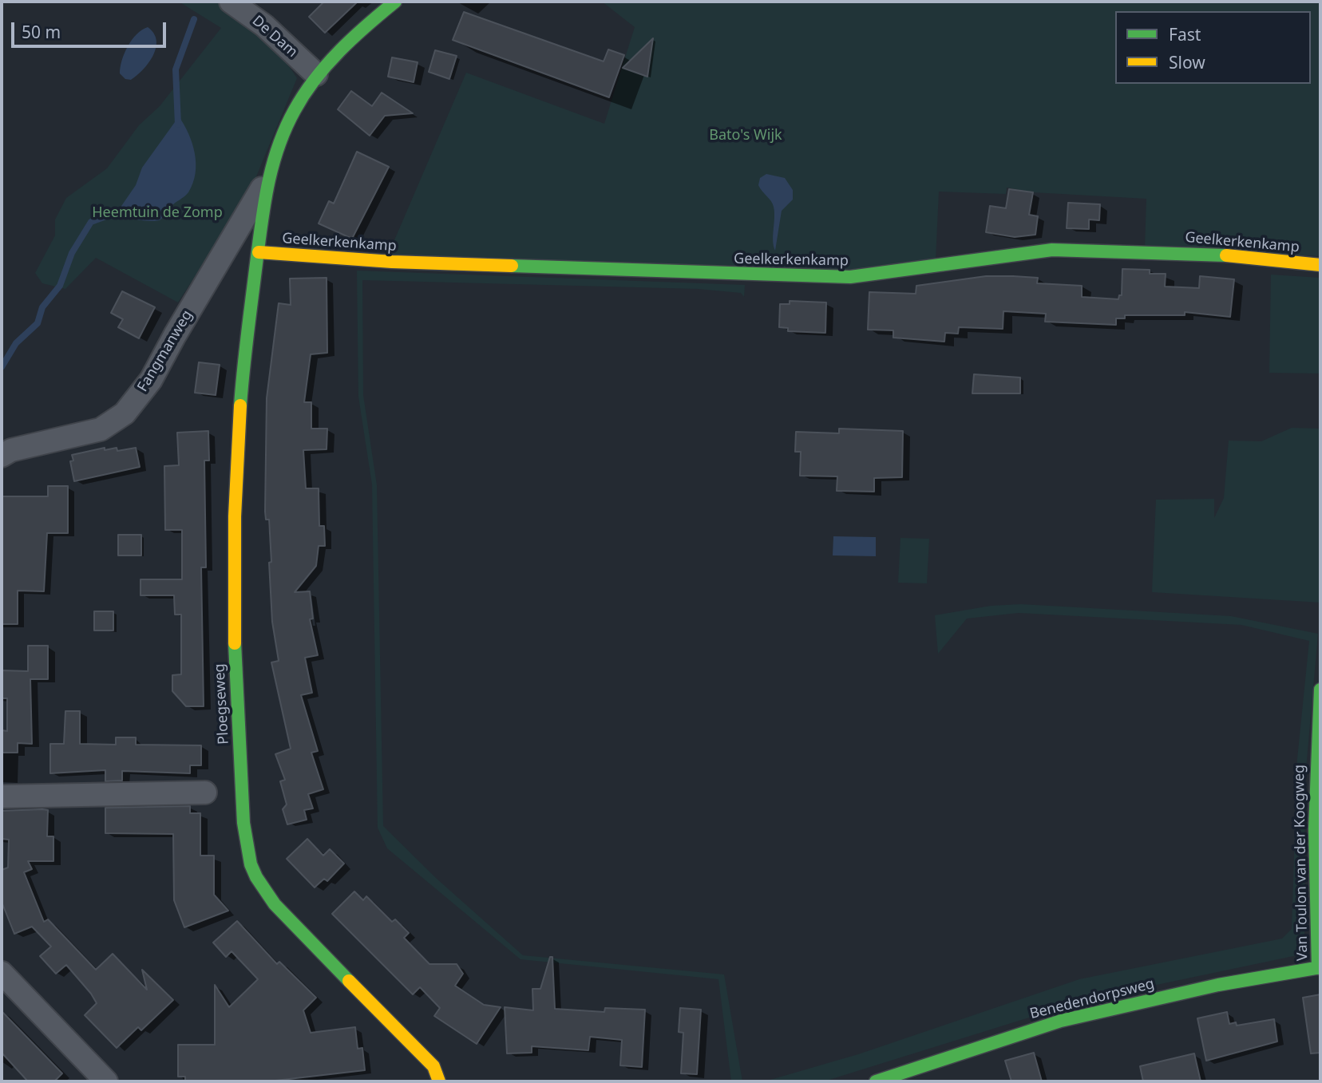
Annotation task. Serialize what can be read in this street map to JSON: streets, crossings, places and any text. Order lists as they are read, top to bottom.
{
  "streets": {
    "street": [
      "De Dam",
      "Geelkerkenkamp",
      "Fangmanweg",
      "Ploegseweg",
      "Van Toulon van der Koogweg",
      "Benedendorpsweg"
    ]
  },
  "crossings": [
    ["De Dam", "Fangmanweg"],
    ["Geelkerkenkamp", "Fangmanweg"],
    ["Geelkerkenkamp", "Ploegseweg"],
    ["Fangmanweg", "Ploegseweg"],
    ["Van Toulon van der Koogweg", "Benedendorpsweg"]
  ],
  "parks": ["Bato's Wijk", "Heemtuin de Zomp"],
  "legend": ["Fast", "Slow"],
  "scale_bar": "50 m"
}
